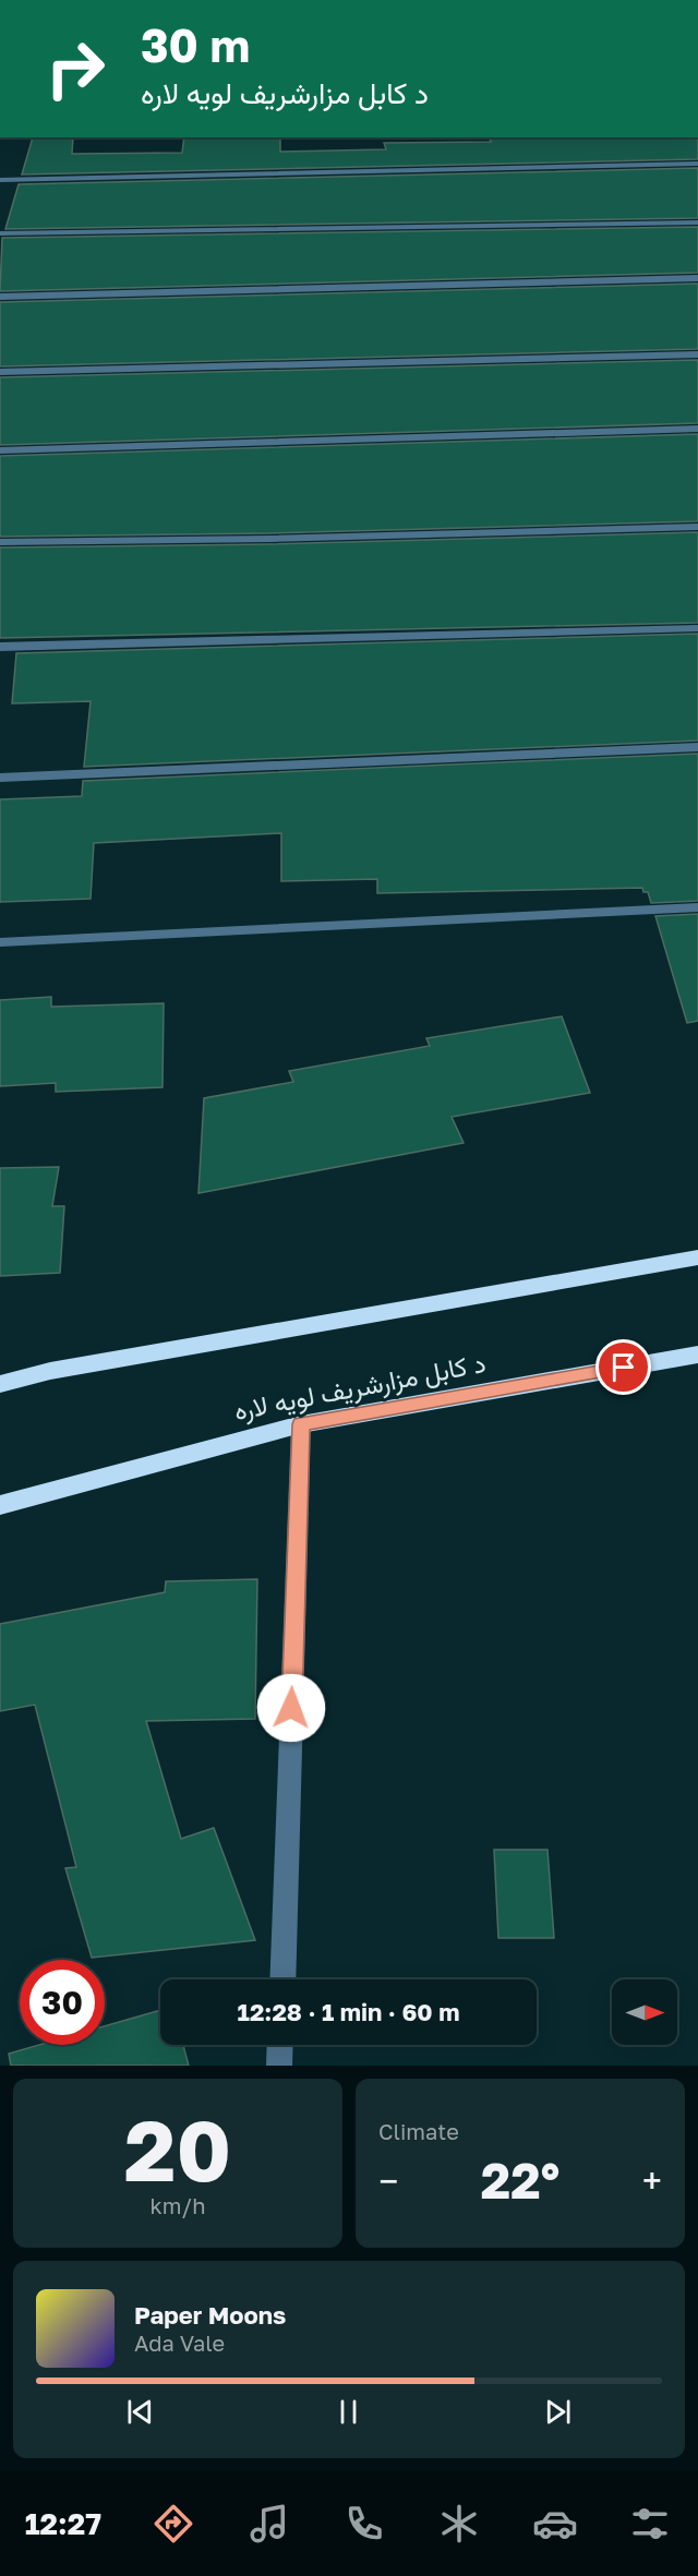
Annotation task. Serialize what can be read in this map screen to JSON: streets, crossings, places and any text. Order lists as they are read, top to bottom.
{
  "streets": {
    "highway": ["د کابل مزارشریف لویه لاره"]
  },
  "north": "right",
  "page": {
    "turn": ["30 m", "د کابل مزارشریف لویه لاره"],
    "limit": "30",
    "trip": "12:28 · 1 min · 60 m",
    "tile": [
      ["20", "km/h"],
      "Climate"
    ],
    "heat": ["−", "22°", "+"],
    "song": ["Paper Moons", "Ada Vale"],
    "tabs": "12:27"
  }
}
